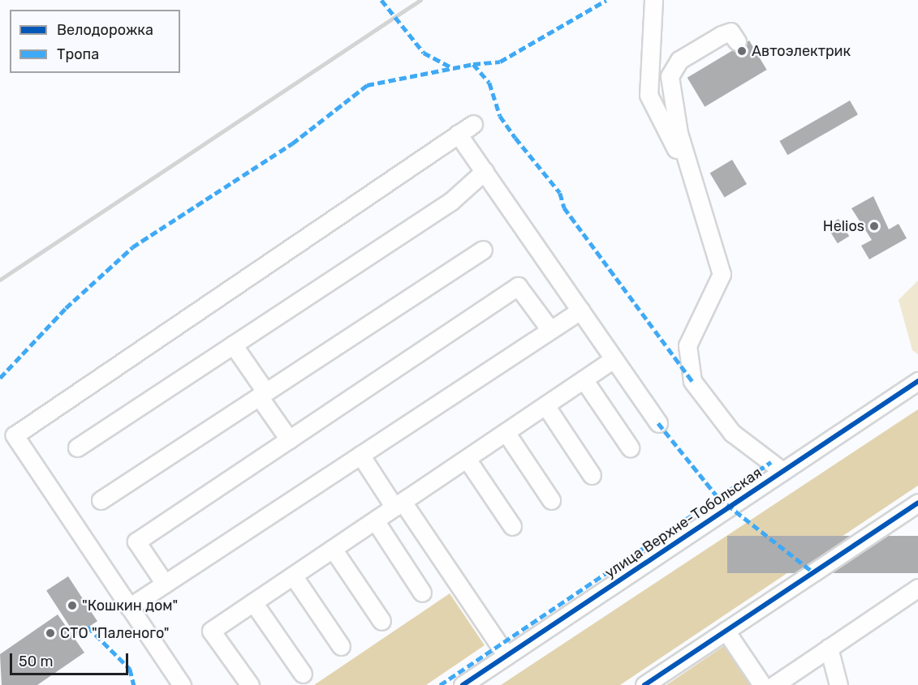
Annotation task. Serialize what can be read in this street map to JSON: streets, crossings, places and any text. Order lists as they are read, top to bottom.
{
  "streets": {
    "street": ["улица Верхне-Тобольская"]
  },
  "places": [
    "Автоэлектрик",
    "Helios",
    "\"Кошкин дом\"",
    "СТО \"Паленого\""
  ],
  "legend": ["Велодорожка", "Тропа"],
  "scale_bar": "50 m"
}
